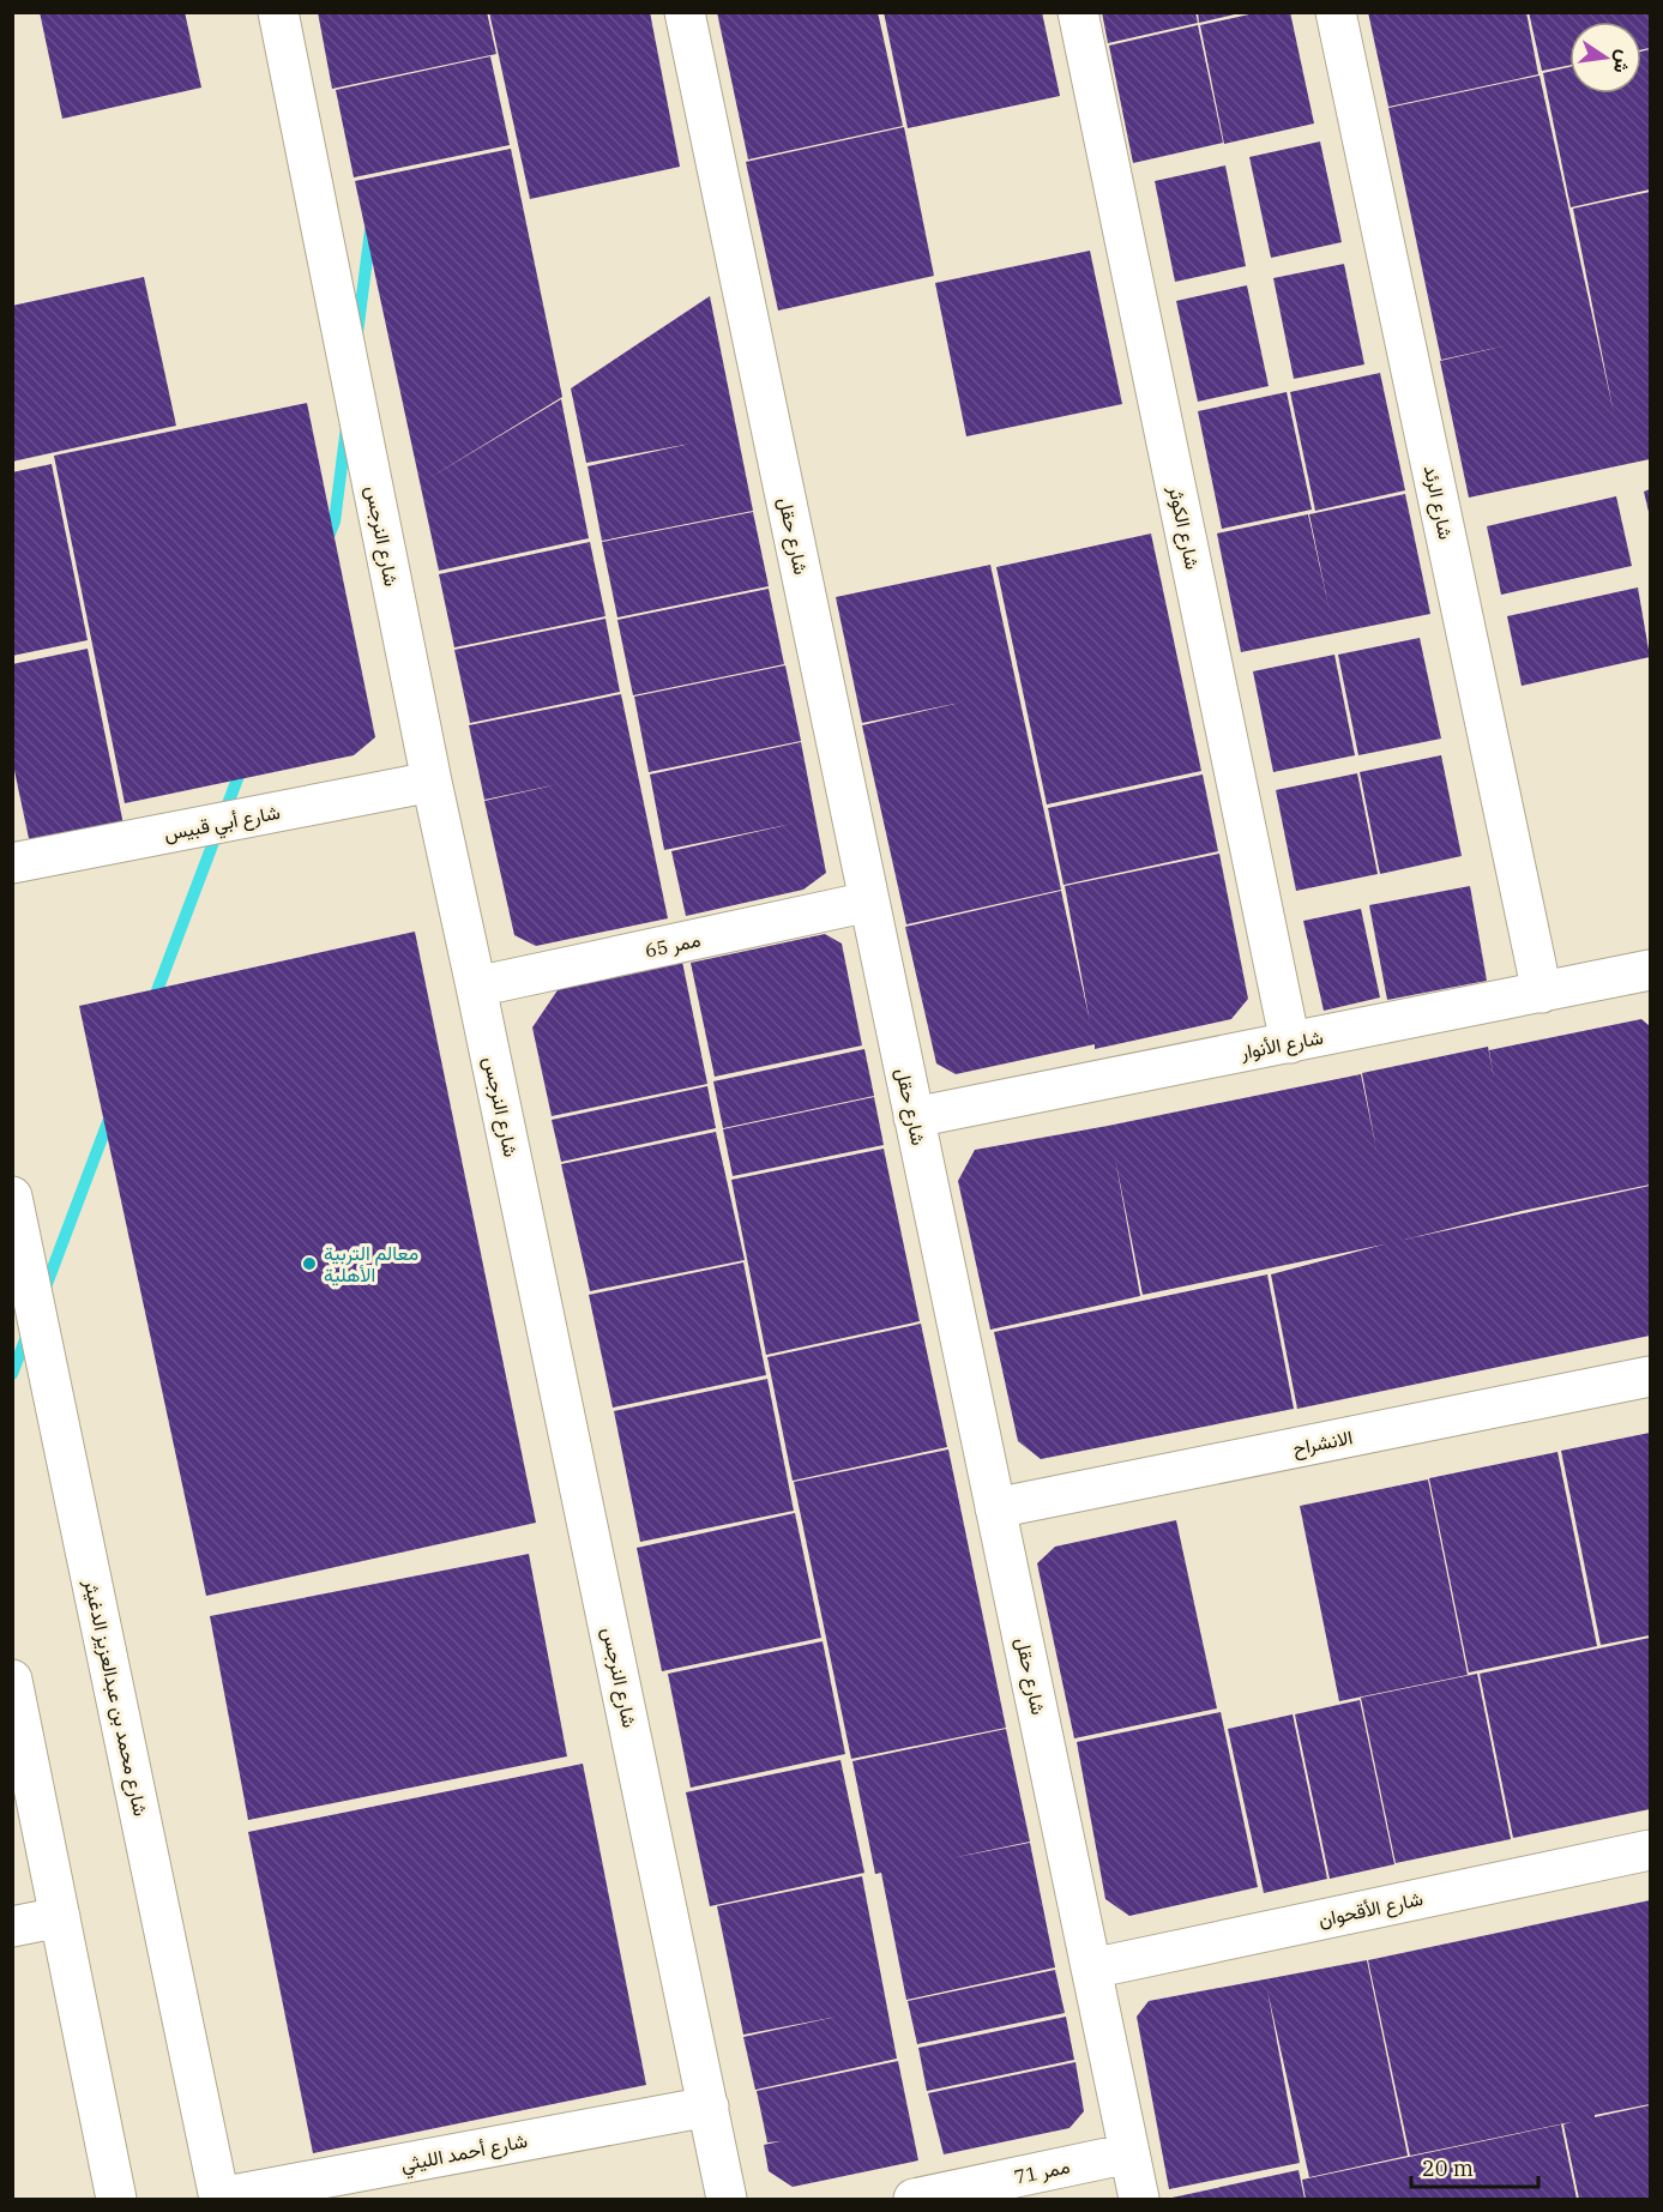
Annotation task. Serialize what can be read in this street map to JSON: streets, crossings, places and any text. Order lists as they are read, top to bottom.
{
  "streets": {
    "street": [
      "شارع الرئد",
      "شارع الكوثر",
      "شارع النرجس",
      "شارع حقل",
      "شارع أبي قبيس",
      "ممر 65",
      "شارع الأنوار",
      "الانشراح",
      "شارع محمد بن عبدالعزيز الدغيثر",
      "شارع الأقحوان",
      "شارع أحمد الليثي",
      "ممر 71"
    ]
  },
  "crossings": [
    ["شارع الرئد", "شارع الأنوار"],
    ["شارع الكوثر", "شارع الأنوار"],
    ["شارع النرجس", "شارع أبي قبيس"],
    ["شارع النرجس", "ممر 65"],
    ["شارع النرجس", "شارع أحمد الليثي"],
    ["شارع حقل", "ممر 65"],
    ["شارع حقل", "شارع الأنوار"],
    ["شارع حقل", "الانشراح"],
    ["شارع حقل", "شارع الأقحوان"],
    ["شارع حقل", "ممر 71"],
    ["شارع محمد بن عبدالعزيز الدغيثر", "شارع أحمد الليثي"]
  ],
  "places": ["معالم التربية الأهلية"],
  "scale_bar": "20 m",
  "north": "right"
}
